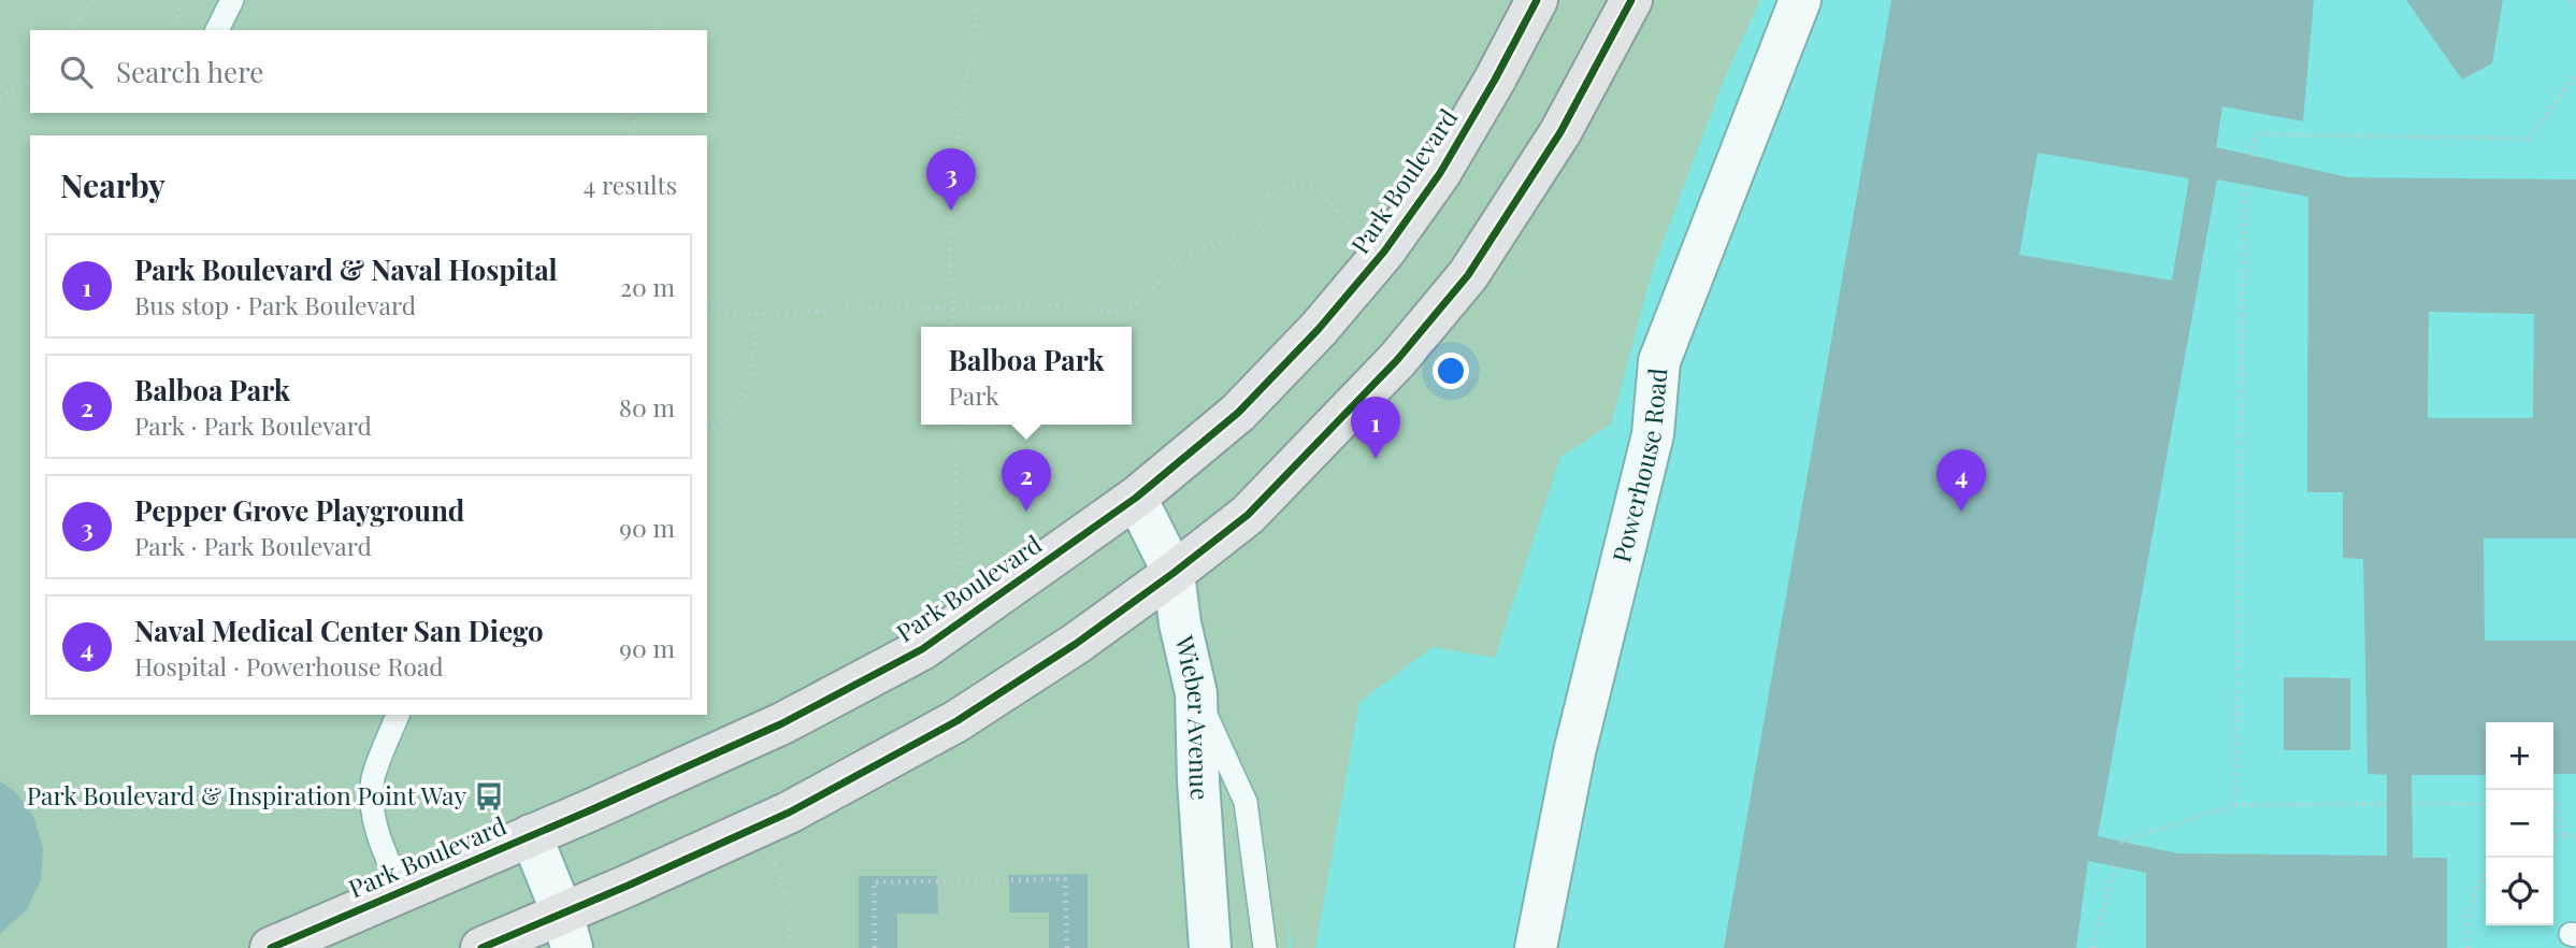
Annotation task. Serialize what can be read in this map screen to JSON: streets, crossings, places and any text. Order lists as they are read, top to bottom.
{
  "streets": {
    "main road": ["Park Boulevard"],
    "street": ["Powerhouse Road", "Wieber Avenue"]
  },
  "crossings": [
    ["Park Boulevard", "Wieber Avenue"]
  ],
  "places": {
    "bus stop": ["Park Boulevard & Inspiration Point Way"]
  },
  "page": {
    "search": "Search here",
    "heading": ["Nearby", "4 results"],
    "pins": [
      "3",
      "1",
      "2",
      "4"
    ],
    "list": [
      {
        "mark": "1",
        "name": "Park Boulevard & Naval Hospital",
        "note": "Bus stop · Park Boulevard",
        "value": "20 m"
      },
      {
        "mark": "2",
        "name": "Balboa Park",
        "note": "Park · Park Boulevard",
        "value": "80 m"
      },
      {
        "mark": "3",
        "name": "Pepper Grove Playground",
        "note": "Park · Park Boulevard",
        "value": "90 m"
      },
      {
        "mark": "4",
        "name": "Naval Medical Center San Diego",
        "note": "Hospital · Powerhouse Road",
        "value": "90 m"
      }
    ],
    "popup": ["Balboa Park", "Park"],
    "map_buttons": ["+", "−"]
  }
}
